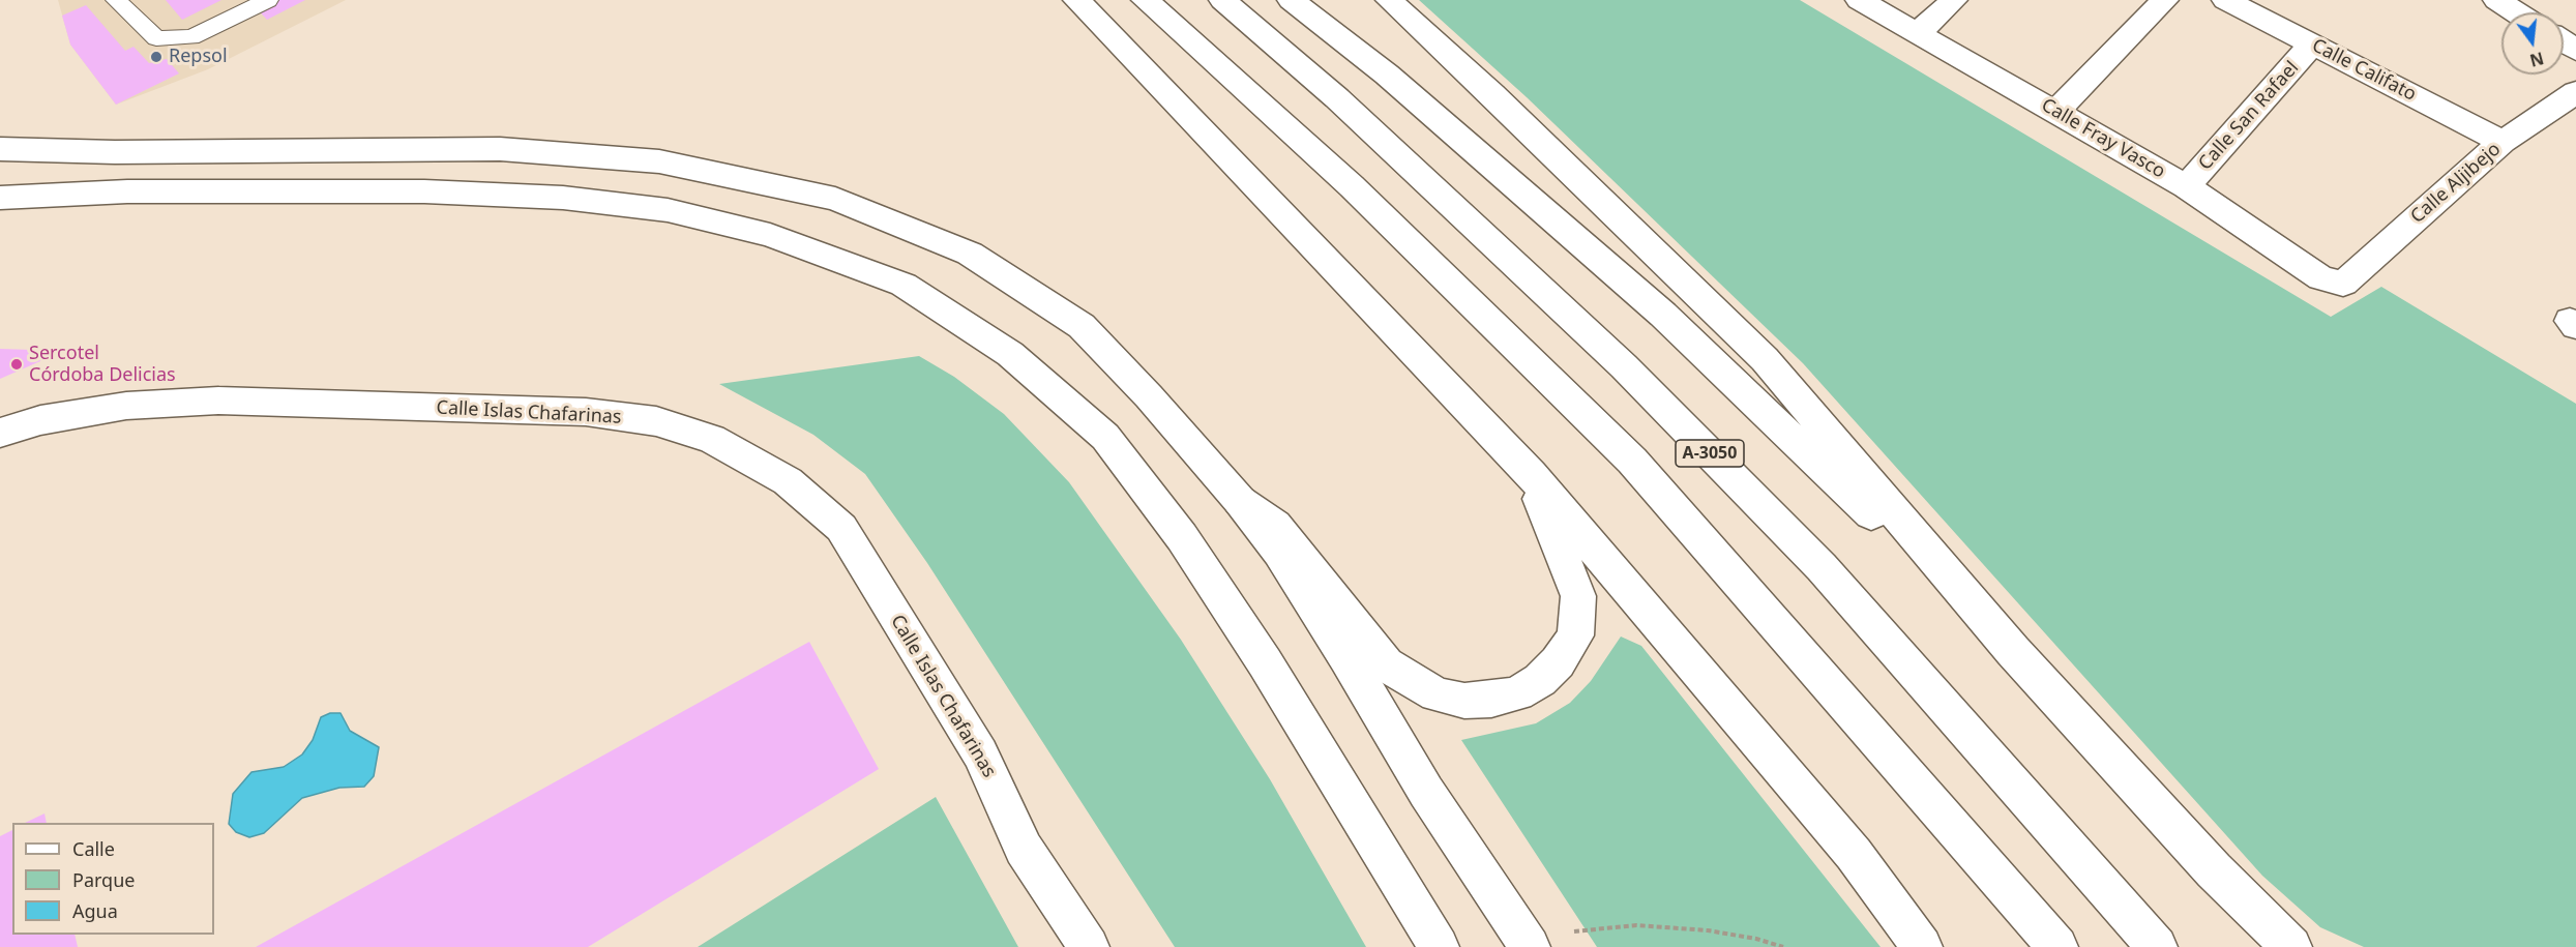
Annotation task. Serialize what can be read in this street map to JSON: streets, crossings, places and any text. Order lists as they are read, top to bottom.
{
  "streets": {
    "main road": [
      "Calle Califato",
      "Calle San Rafael",
      "Calle Fray Vasco",
      "Calle Aljibejo",
      "Calle Islas Chafarinas",
      "A-3050"
    ]
  },
  "crossings": [
    ["Calle Califato", "Calle San Rafael"],
    ["Calle Califato", "Calle Aljibejo"],
    ["Calle San Rafael", "Calle Fray Vasco"],
    ["Calle Fray Vasco", "Calle Aljibejo"]
  ],
  "places": ["Repsol", "Sercotel Córdoba Delicias"],
  "legend": ["Calle", "Parque", "Agua"],
  "north": "bottom"
}
